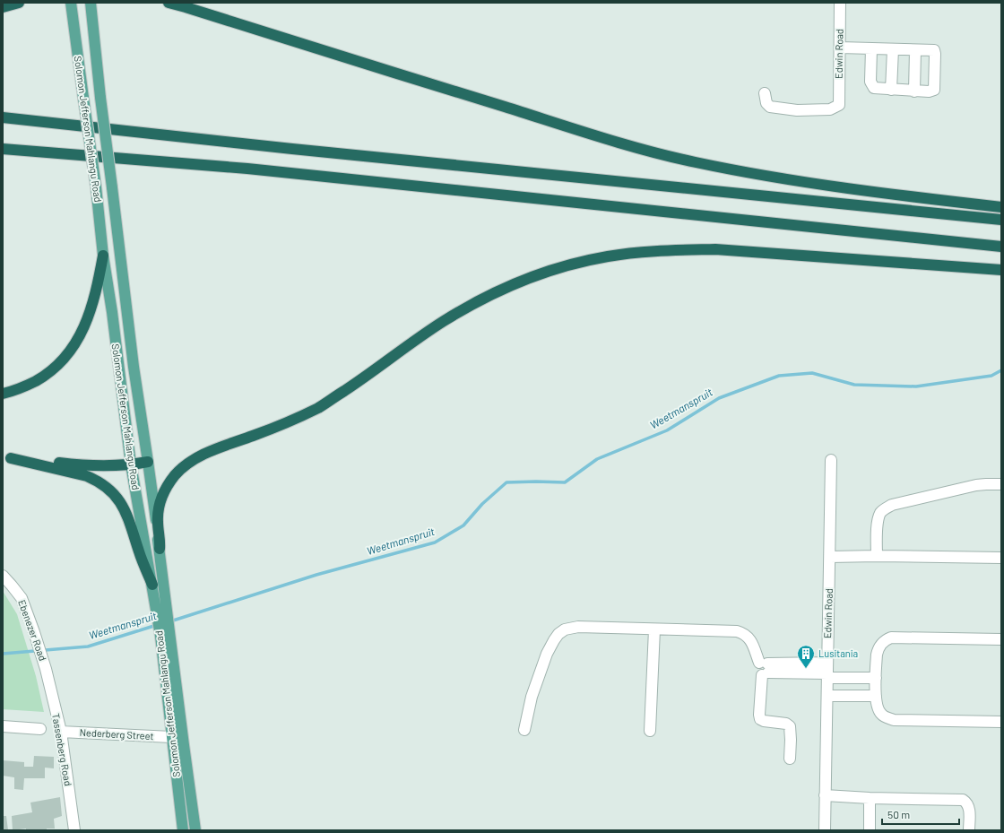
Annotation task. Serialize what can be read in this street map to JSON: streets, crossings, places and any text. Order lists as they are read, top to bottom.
{
  "streets": {
    "main road": ["Solomon Jefferson Mahlangu Road"],
    "street": [
      "Edwin Road",
      "Ebenezer Road",
      "Nederberg Street",
      "Tassenberg Road"
    ]
  },
  "crossings": [
    ["Solomon Jefferson Mahlangu Road", "Nederberg Street"],
    ["Ebenezer Road", "Tassenberg Road"],
    ["Nederberg Street", "Tassenberg Road"]
  ],
  "water": ["Weetmanspruit"],
  "places": {
    "building": ["Lusitania"]
  },
  "scale_bar": "50 m"
}
